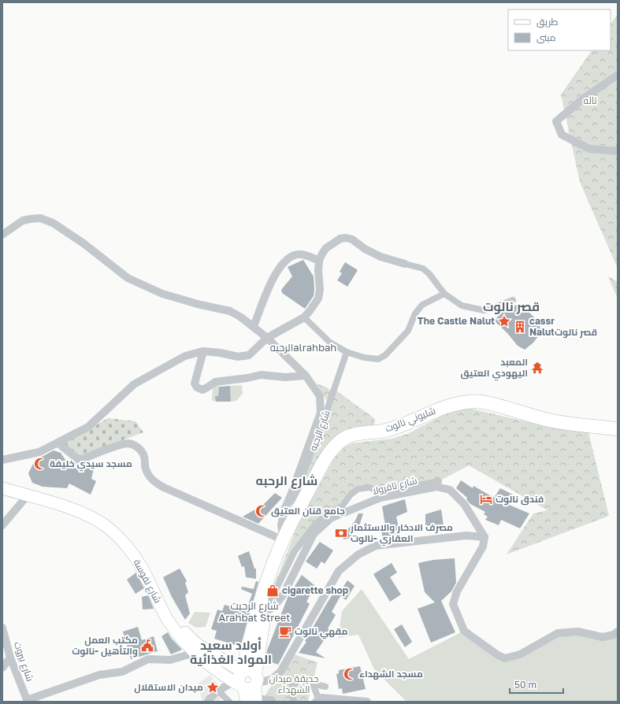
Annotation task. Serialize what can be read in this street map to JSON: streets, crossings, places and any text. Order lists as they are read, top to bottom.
{
  "streets": {
    "highway": ["شليوني نالوت"],
    "main road": ["شارع نفوسة"],
    "street": ["شارع الرحبه", "شارع تاقرولا", "شارع بيروت"]
  },
  "districts": [
    "قصر نالوت",
    "الرحبهalrahbah",
    "شارع الرحبه",
    "شارع الرحبت Arahbat Street",
    "أولاد سعيد المواد الغذائية"
  ],
  "parks": ["تاله", "حديقة ميدان الشهداء"],
  "places": {
    "place": ["The Castle Nalut", "ميدان الاستقلال"],
    "building": ["cassr Nalutقصر نالوت"],
    "temple": ["المعبد اليهودي العتيق"],
    "mosque": ["مسجد سيدي خليفة", "جامع قنان العتيق", "مسجد الشهداء"],
    "hotel": ["فندق نالوت"],
    "bank": ["مصرف الادخار والاستثمار العقاري -نالوت"],
    "shop": ["cigarette shop"],
    "cafe": ["مقهي نالوت"],
    "public building": ["مكتب العمل والتأهيل -نالوت"]
  },
  "legend": ["طريق", "مبنى"],
  "scale_bar": "50 m"
}
